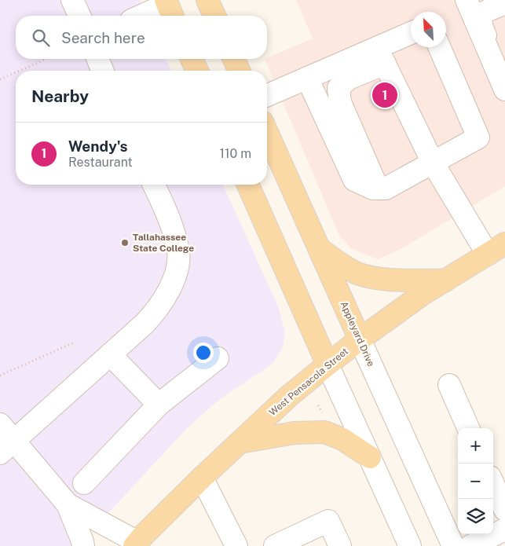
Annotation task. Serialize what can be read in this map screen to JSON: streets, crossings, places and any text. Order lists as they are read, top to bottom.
{
  "streets": {
    "main road": ["Appleyard Drive", "West Pensacola Street"]
  },
  "crossings": [
    ["Appleyard Drive", "West Pensacola Street"]
  ],
  "places": ["Tallahassee State College"],
  "north": "top left",
  "page": {
    "search": "Search here",
    "heading": "Nearby",
    "pins": "1",
    "list": [
      {
        "mark": "1",
        "name": "Wendy's",
        "note": "Restaurant",
        "value": "110 m"
      }
    ],
    "map_buttons": ["+", "−"]
  }
}
